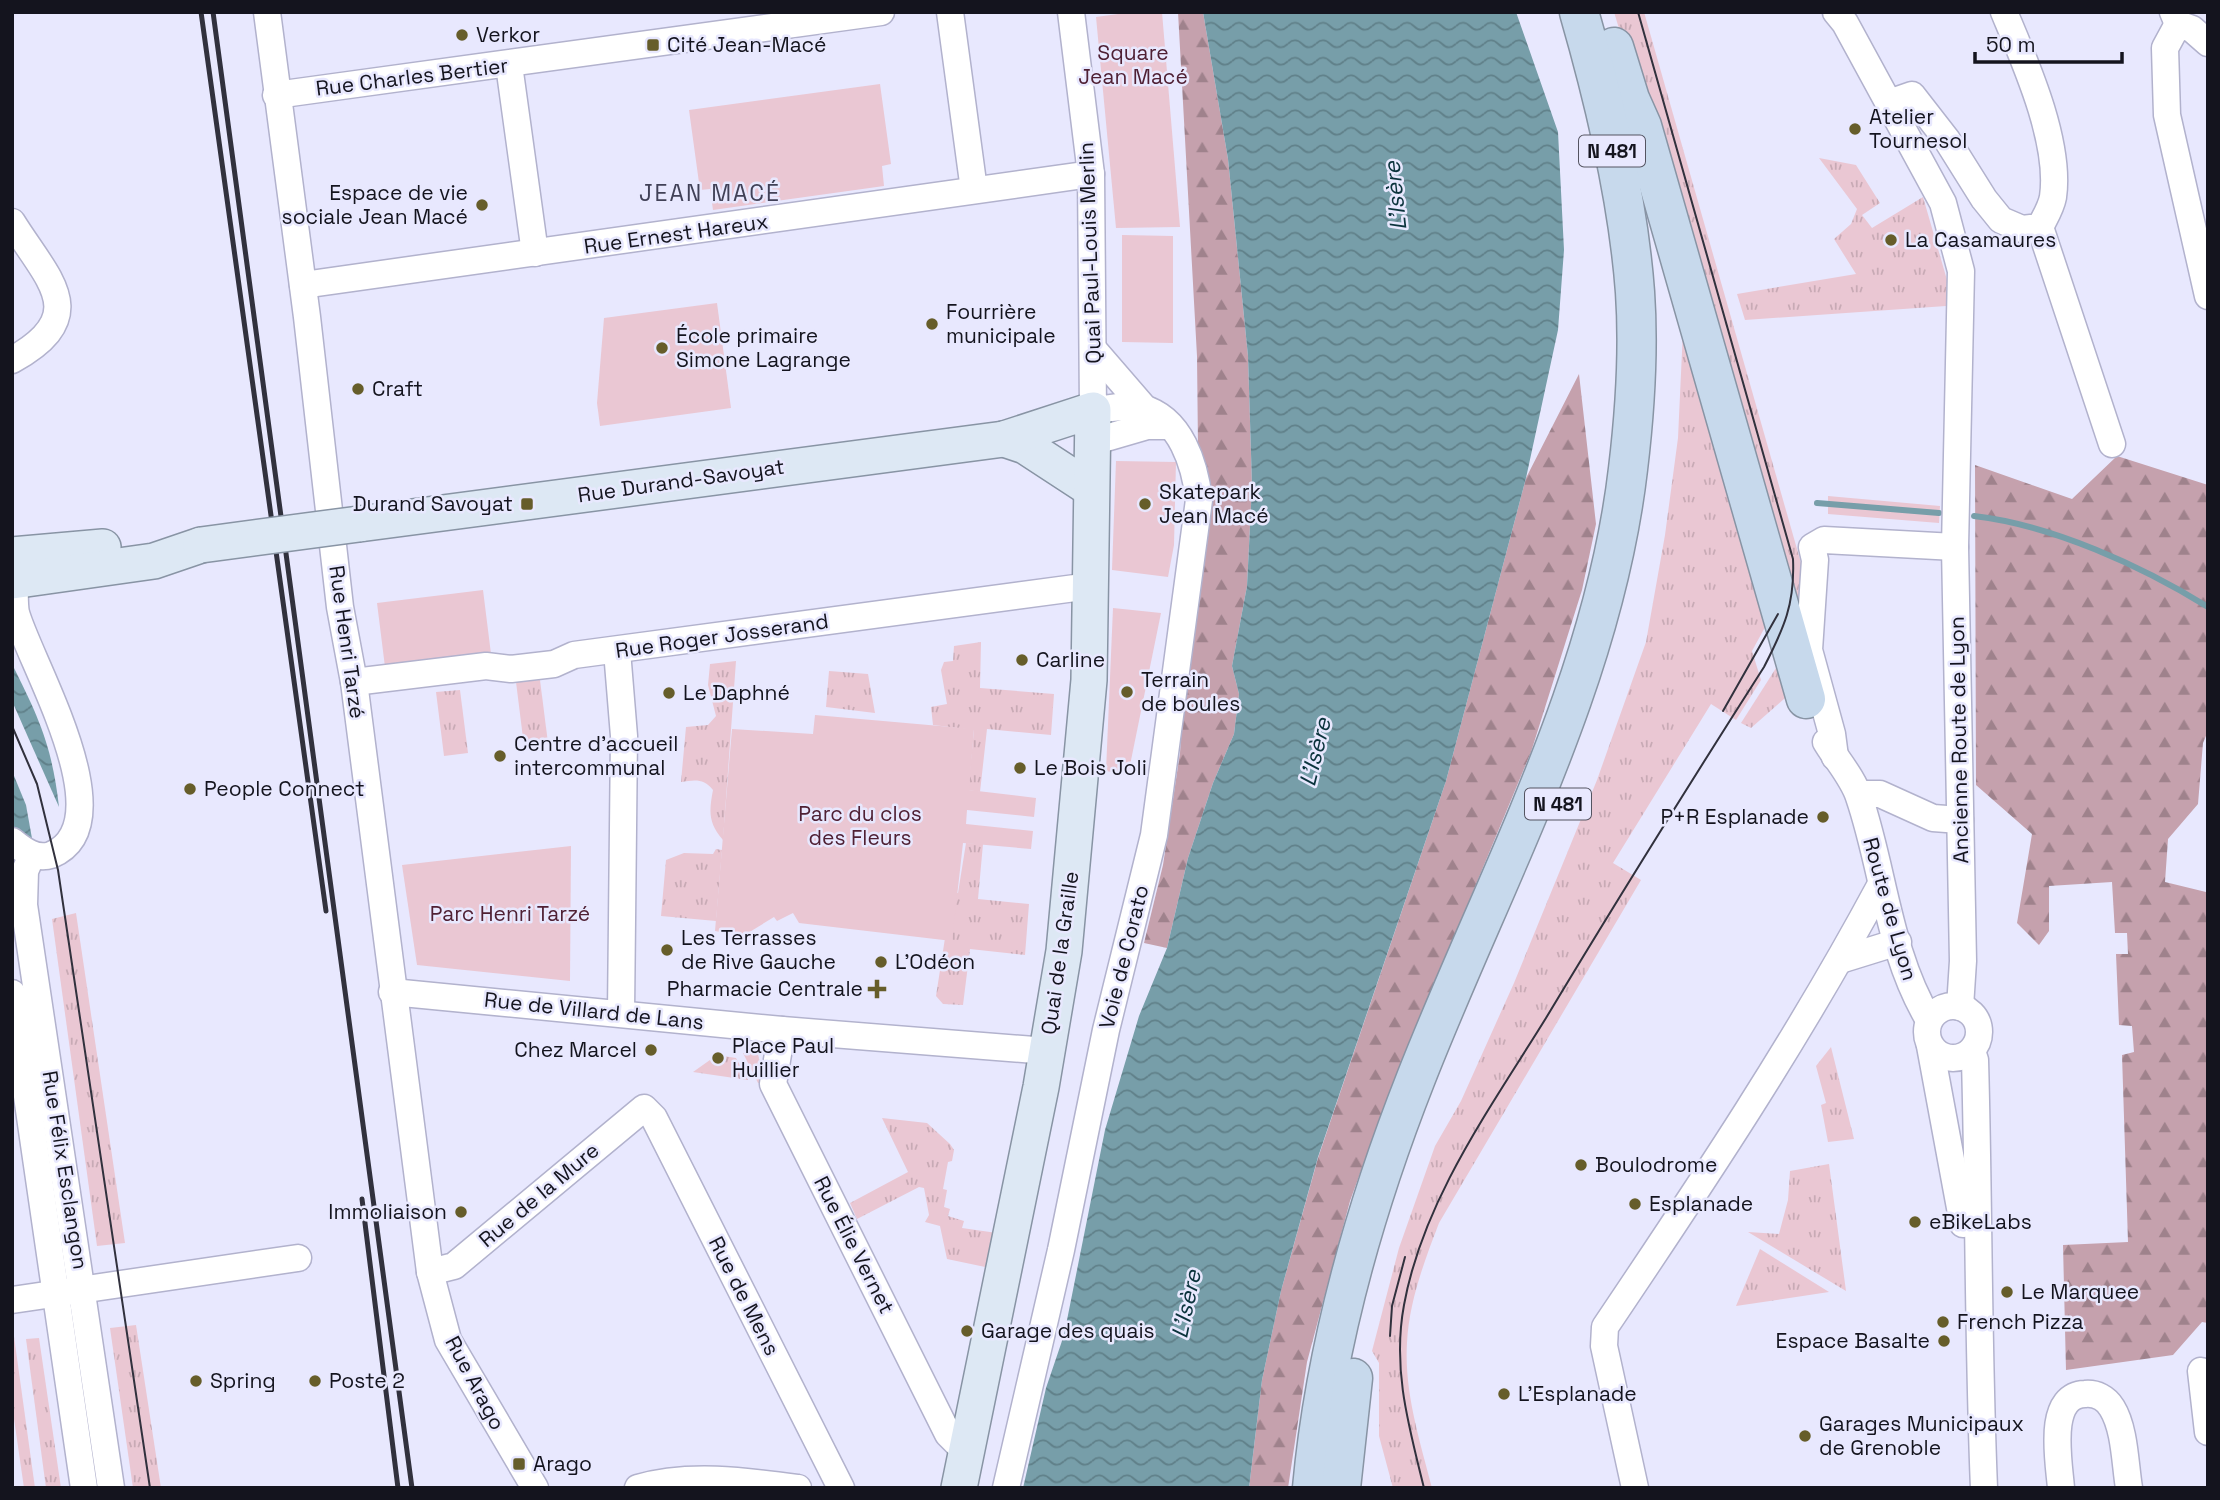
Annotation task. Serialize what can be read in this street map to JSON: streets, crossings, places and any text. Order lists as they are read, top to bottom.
{
  "streets": {
    "highway": ["N 481"],
    "main road": ["Rue Durand-Savoyat", "Quai de la Graille"],
    "street": [
      "Rue Charles Bertier",
      "Rue Ernest Hareux",
      "Quai Paul-Louis Merlin",
      "Rue Roger Josserand",
      "Rue Henri Tarzé",
      "Ancienne Route de Lyon",
      "Route de Lyon",
      "Voie de Corato",
      "Rue de Villard de Lans",
      "Rue Félix Esclangon",
      "Rue de la Mure",
      "Rue Élie Vernet",
      "Rue de Mens",
      "Rue Arago"
    ]
  },
  "crossings": [
    ["Rue Charles Bertier", "Rue Henri Tarzé"],
    ["Rue Ernest Hareux", "Quai Paul-Louis Merlin"],
    ["Rue Ernest Hareux", "Rue Henri Tarzé"],
    ["Quai Paul-Louis Merlin", "Rue Durand-Savoyat"],
    ["Quai Paul-Louis Merlin", "Quai de la Graille"],
    ["Quai Paul-Louis Merlin", "Voie de Corato"],
    ["Rue Durand-Savoyat", "Quai de la Graille"],
    ["Rue Roger Josserand", "Rue Henri Tarzé"],
    ["Rue Roger Josserand", "Quai de la Graille"],
    ["Rue Henri Tarzé", "Rue de Villard de Lans"],
    ["Rue Henri Tarzé", "Rue de la Mure"],
    ["Rue Henri Tarzé", "Rue Arago"],
    ["Ancienne Route de Lyon", "Route de Lyon"],
    ["Quai de la Graille", "Rue de Villard de Lans"],
    ["Quai de la Graille", "Rue Élie Vernet"],
    ["Rue de Villard de Lans", "Rue Élie Vernet"],
    ["Rue de la Mure", "Rue de Mens"],
    ["Rue de la Mure", "Rue Arago"]
  ],
  "districts": ["JEAN MACÉ"],
  "water": ["L'Isère"],
  "parks": ["Square Jean Macé", "Parc du clos des Fleurs", "Parc Henri Tarzé"],
  "places": {
    "other": [
      "Verkor",
      "Atelier Tournesol",
      "Espace de vie sociale Jean Macé",
      "La Casamaures",
      "Fourrière municipale",
      "École primaire Simone Lagrange",
      "Craft",
      "Skatepark Jean Macé",
      "Carline",
      "Terrain de boules",
      "Le Daphné",
      "Centre d'accueil intercommunal",
      "Le Bois Joli",
      "People Connect",
      "P+R Esplanade",
      "Les Terrasses de Rive Gauche",
      "L'Odéon",
      "Chez Marcel",
      "Place Paul Huillier",
      "Boulodrome",
      "Esplanade",
      "Immoliaison",
      "eBikeLabs",
      "Le Marquee",
      "French Pizza",
      "Garage des quais",
      "Espace Basalte",
      "Spring",
      "Poste 2",
      "L'Esplanade",
      "Garages Municipaux de Grenoble"
    ],
    "transit": ["Cité Jean-Macé", "Durand Savoyat", "Arago"],
    "health": ["Pharmacie Centrale"]
  },
  "scale_bar": "50 m"
}
